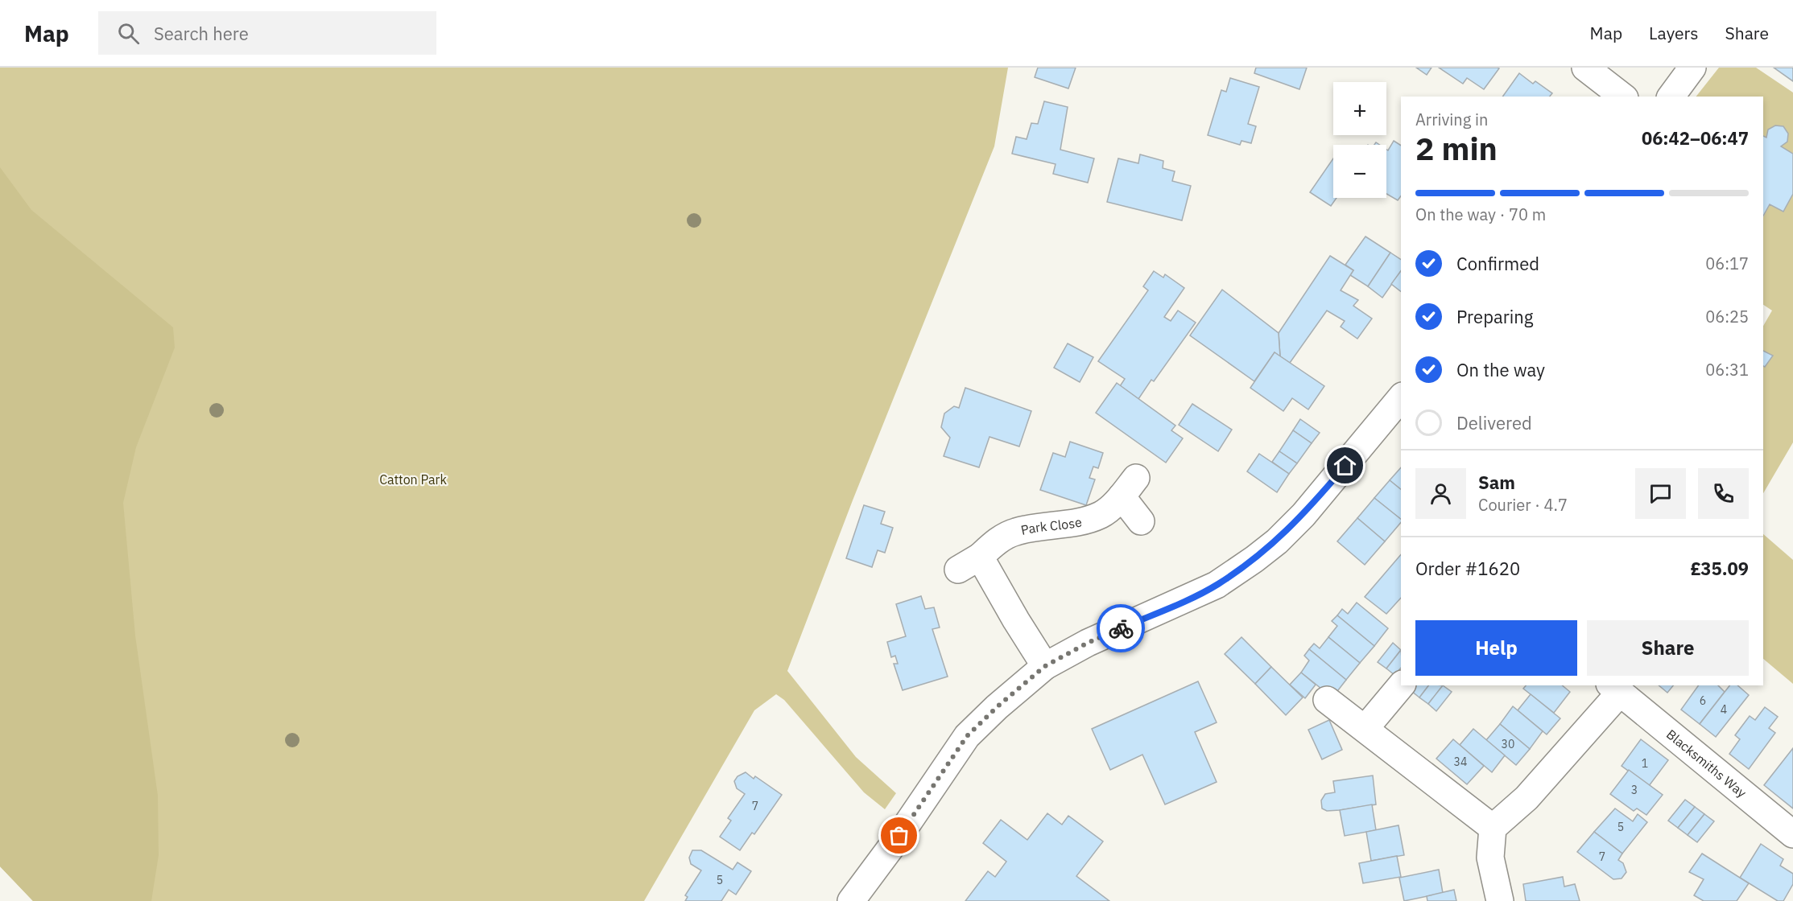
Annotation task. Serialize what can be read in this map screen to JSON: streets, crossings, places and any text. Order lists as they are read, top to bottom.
{
  "streets": {
    "street": ["Park Close", "Blacksmiths Way"]
  },
  "parks": ["Catton Park"],
  "house_numbers": [
    "6",
    "4",
    "30",
    "34",
    "1",
    "3",
    "7",
    "5",
    "7",
    "5"
  ],
  "page": {
    "header": "Map",
    "search": "Search here",
    "nav": ["Map", "Layers", "Share"],
    "map_buttons": ["+", "−"],
    "heading": ["2 min", "Arriving in", "06:42–06:47"],
    "panel": [
      "Sam",
      "Courier · 4.7",
      "Order #1620",
      "£35.09"
    ],
    "bar": "On the way · 70 m",
    "list": [
      ["Confirmed", "06:17"],
      ["Preparing", "06:25"],
      ["On the way", "06:31"],
      "Delivered"
    ],
    "buttons": ["Help", "Share"]
  }
}
